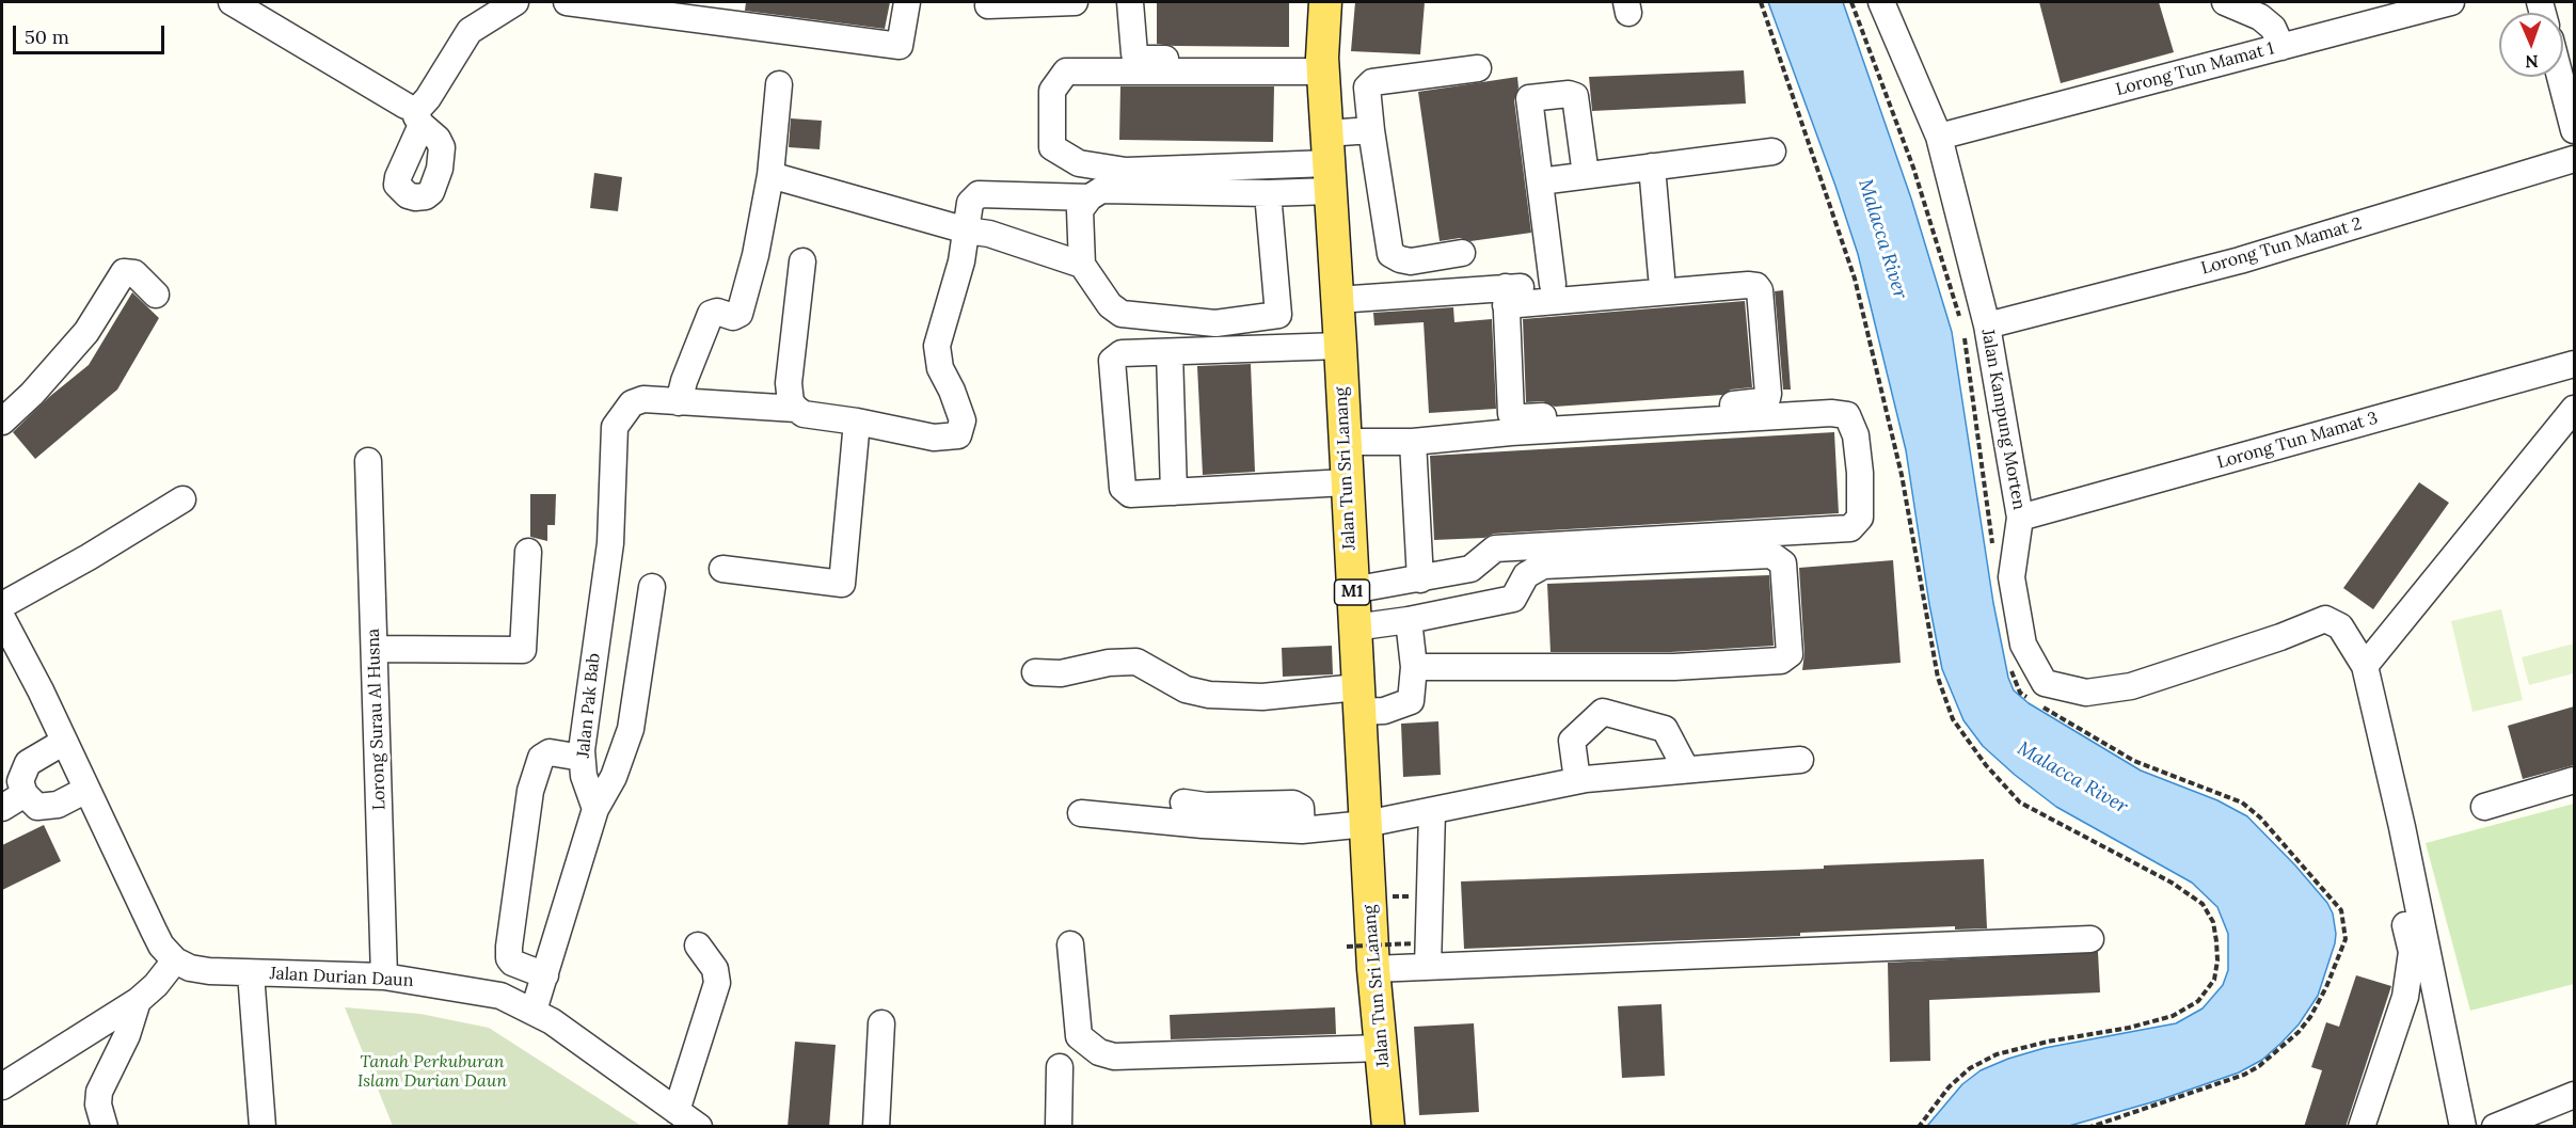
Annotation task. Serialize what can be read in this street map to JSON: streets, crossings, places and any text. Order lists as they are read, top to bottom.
{
  "streets": {
    "main road": ["Jalan Tun Sri Lanang", "M1"],
    "street": [
      "Lorong Tun Mamat 1",
      "Lorong Tun Mamat 2",
      "Jalan Kampung Morten",
      "Lorong Tun Mamat 3",
      "Jalan Pak Bab",
      "Lorong Surau Al Husna",
      "Jalan Durian Daun"
    ]
  },
  "crossings": [
    ["Lorong Tun Mamat 1", "Jalan Kampung Morten"],
    ["Lorong Tun Mamat 2", "Jalan Kampung Morten"],
    ["Jalan Kampung Morten", "Lorong Tun Mamat 3"],
    ["Lorong Surau Al Husna", "Jalan Durian Daun"]
  ],
  "water": ["Malacca River"],
  "parks": ["Tanah Perkuburan Islam Durian Daun"],
  "scale_bar": "50 m",
  "north": "bottom"
}
